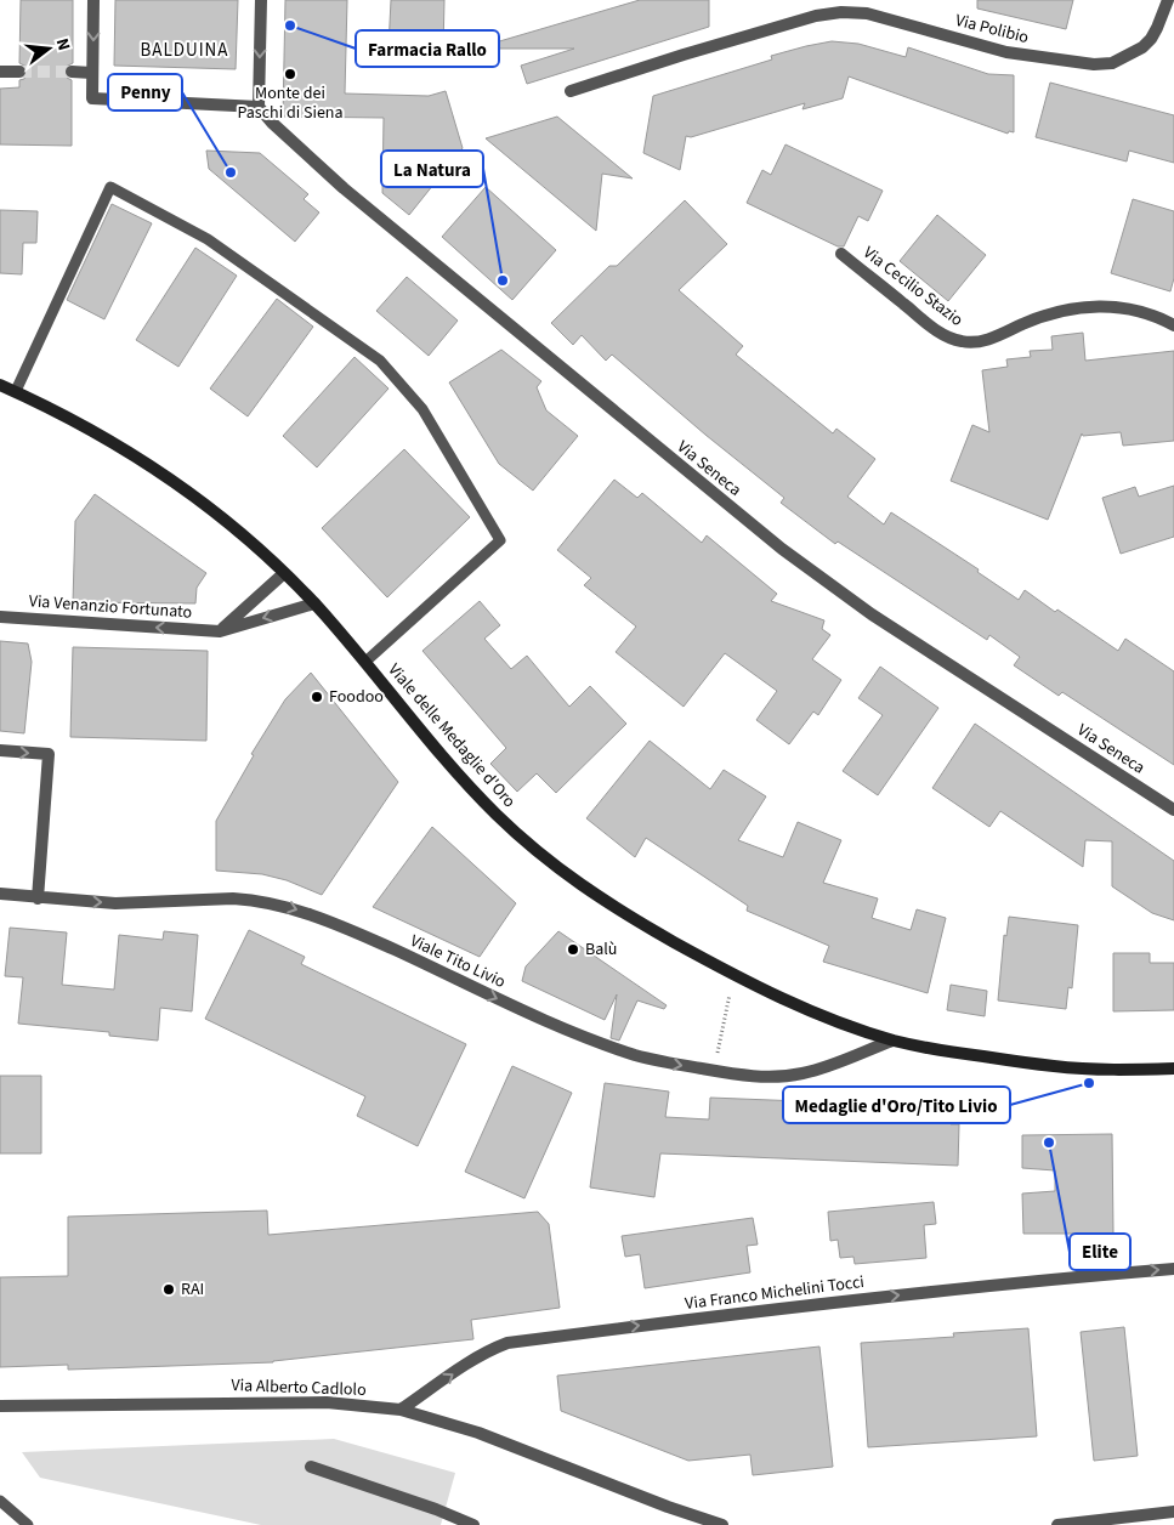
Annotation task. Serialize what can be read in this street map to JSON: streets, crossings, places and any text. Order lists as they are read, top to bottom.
{
  "streets": {
    "main road": ["Viale delle Medaglie d'Oro"],
    "street": [
      "Via Polibio",
      "Via Cecilio Stazio",
      "Via Seneca",
      "Via Venanzio Fortunato",
      "Viale Tito Livio",
      "Via Franco Michelini Tocci",
      "Via Alberto Cadlolo"
    ]
  },
  "crossings": [
    ["Via Venanzio Fortunato", "Viale delle Medaglie d'Oro"],
    ["Viale delle Medaglie d'Oro", "Viale Tito Livio"],
    ["Via Franco Michelini Tocci", "Via Alberto Cadlolo"]
  ],
  "one_way": ["Via Venanzio Fortunato", "Viale Tito Livio", "Via Franco Michelini Tocci"],
  "districts": ["BALDUINA"],
  "places": [
    "Farmacia Rallo",
    "Monte dei Paschi di Siena",
    "Penny",
    "La Natura",
    "Foodoo",
    "Balù",
    "Medaglie d'Oro/Tito Livio",
    "Elite",
    "RAI"
  ],
  "north": "right"
}
